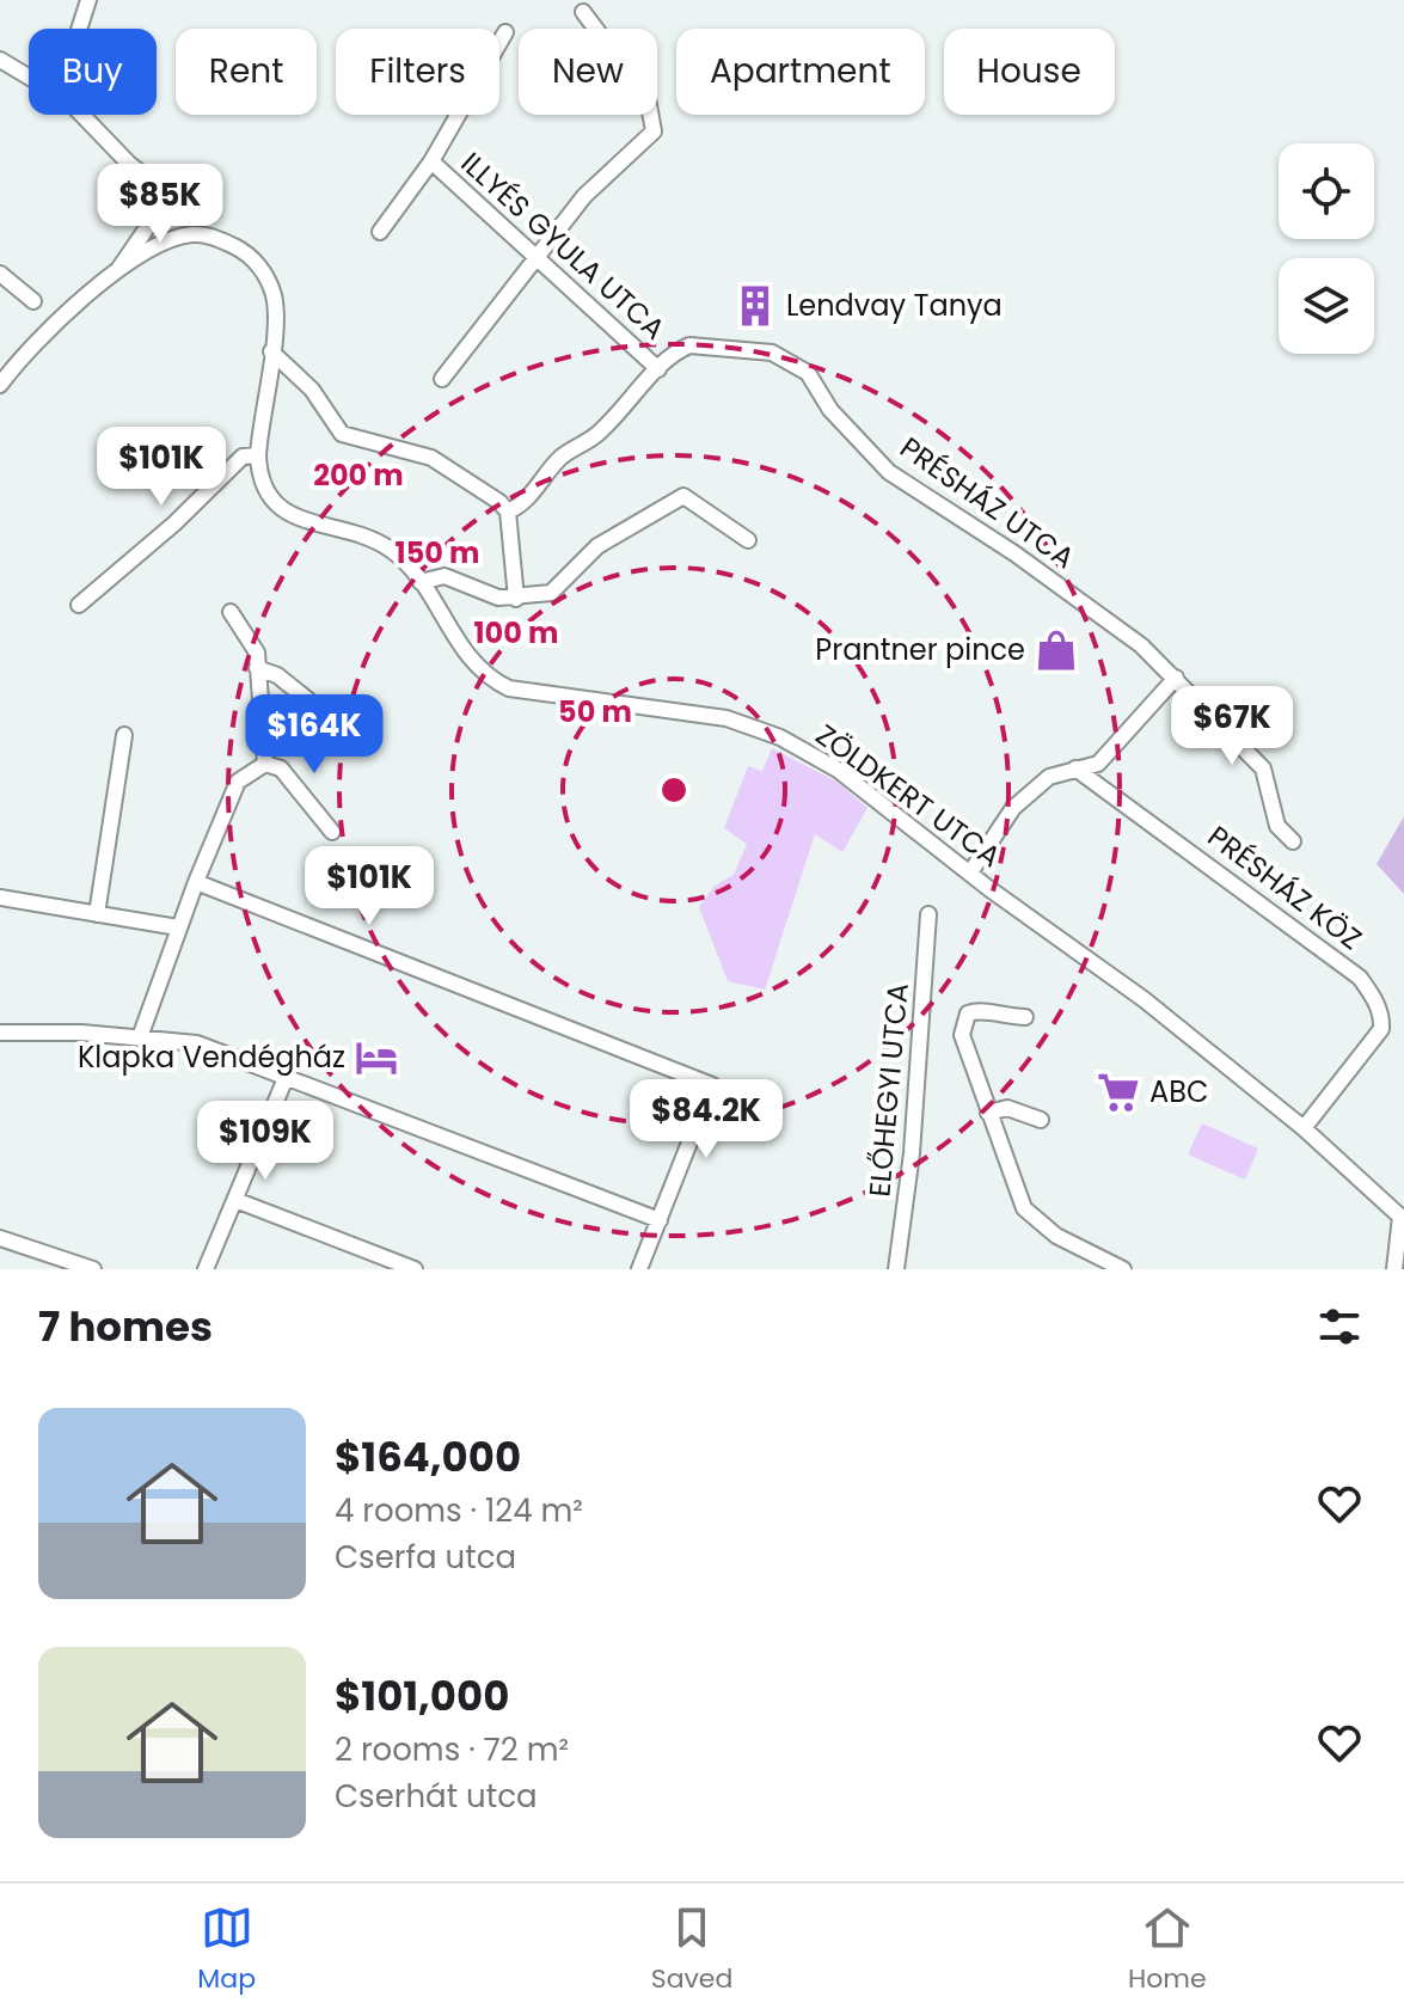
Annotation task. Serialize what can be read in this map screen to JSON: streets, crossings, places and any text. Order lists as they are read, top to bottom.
{
  "streets": {
    "street": [
      "ILLYÉS GYULA UTCA",
      "PRÉSHÁZ UTCA",
      "ZÖLDKERT UTCA",
      "PRÉSHÁZ KÖZ",
      "ELŐHEGYI UTCA"
    ]
  },
  "crossings": [
    ["ILLYÉS GYULA UTCA", "PRÉSHÁZ UTCA"],
    ["ZÖLDKERT UTCA", "PRÉSHÁZ KÖZ"]
  ],
  "places": {
    "building": ["Lendvay Tanya"],
    "shop": ["Prantner pince"],
    "hotel": ["Klapka Vendégház"],
    "supermarket": ["ABC"]
  },
  "page": {
    "chip": [
      "Buy",
      "Rent",
      "Filters",
      "New",
      "Apartment",
      "House"
    ],
    "price": [
      "$85K",
      "$101K",
      "$67K",
      "$164K",
      "$101K",
      "$84.2K",
      "$109K"
    ],
    "heading": "7 homes",
    "list": [
      {
        "name": "$164,000",
        "note": "4 rooms · 124 m² · Cserfa utca"
      },
      {
        "name": "$101,000",
        "note": "2 rooms · 72 m² · Cserhát utca"
      }
    ],
    "tabs": ["Map", "Saved", "Home"]
  },
  "rings": [
    "200 m",
    "150 m",
    "100 m",
    "50 m"
  ]
}
